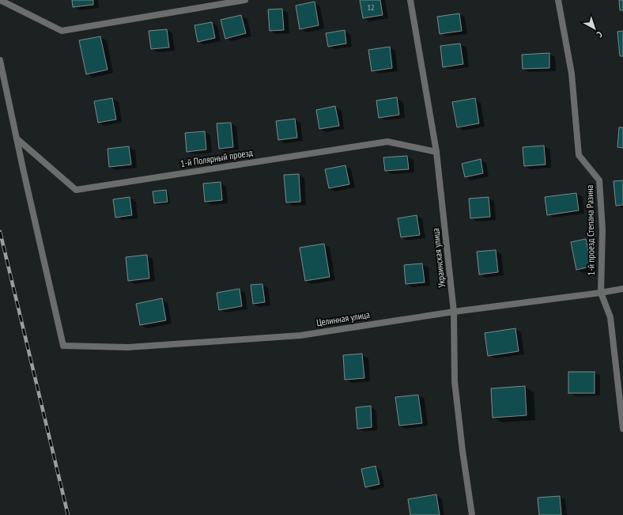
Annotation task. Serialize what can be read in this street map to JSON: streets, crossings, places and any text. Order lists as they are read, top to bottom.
{
  "streets": {
    "street": [
      "1-й Полярный проезд",
      "1-й проезд Степана Разина",
      "Украинская улица",
      "Целинная улица"
    ]
  },
  "crossings": [
    ["1-й Полярный проезд", "Украинская улица"],
    ["1-й Полярный проезд", "Целинная улица"],
    ["1-й проезд Степана Разина", "Целинная улица"],
    ["Украинская улица", "Целинная улица"]
  ],
  "house_numbers": ["12"],
  "north": "bottom right"
}
